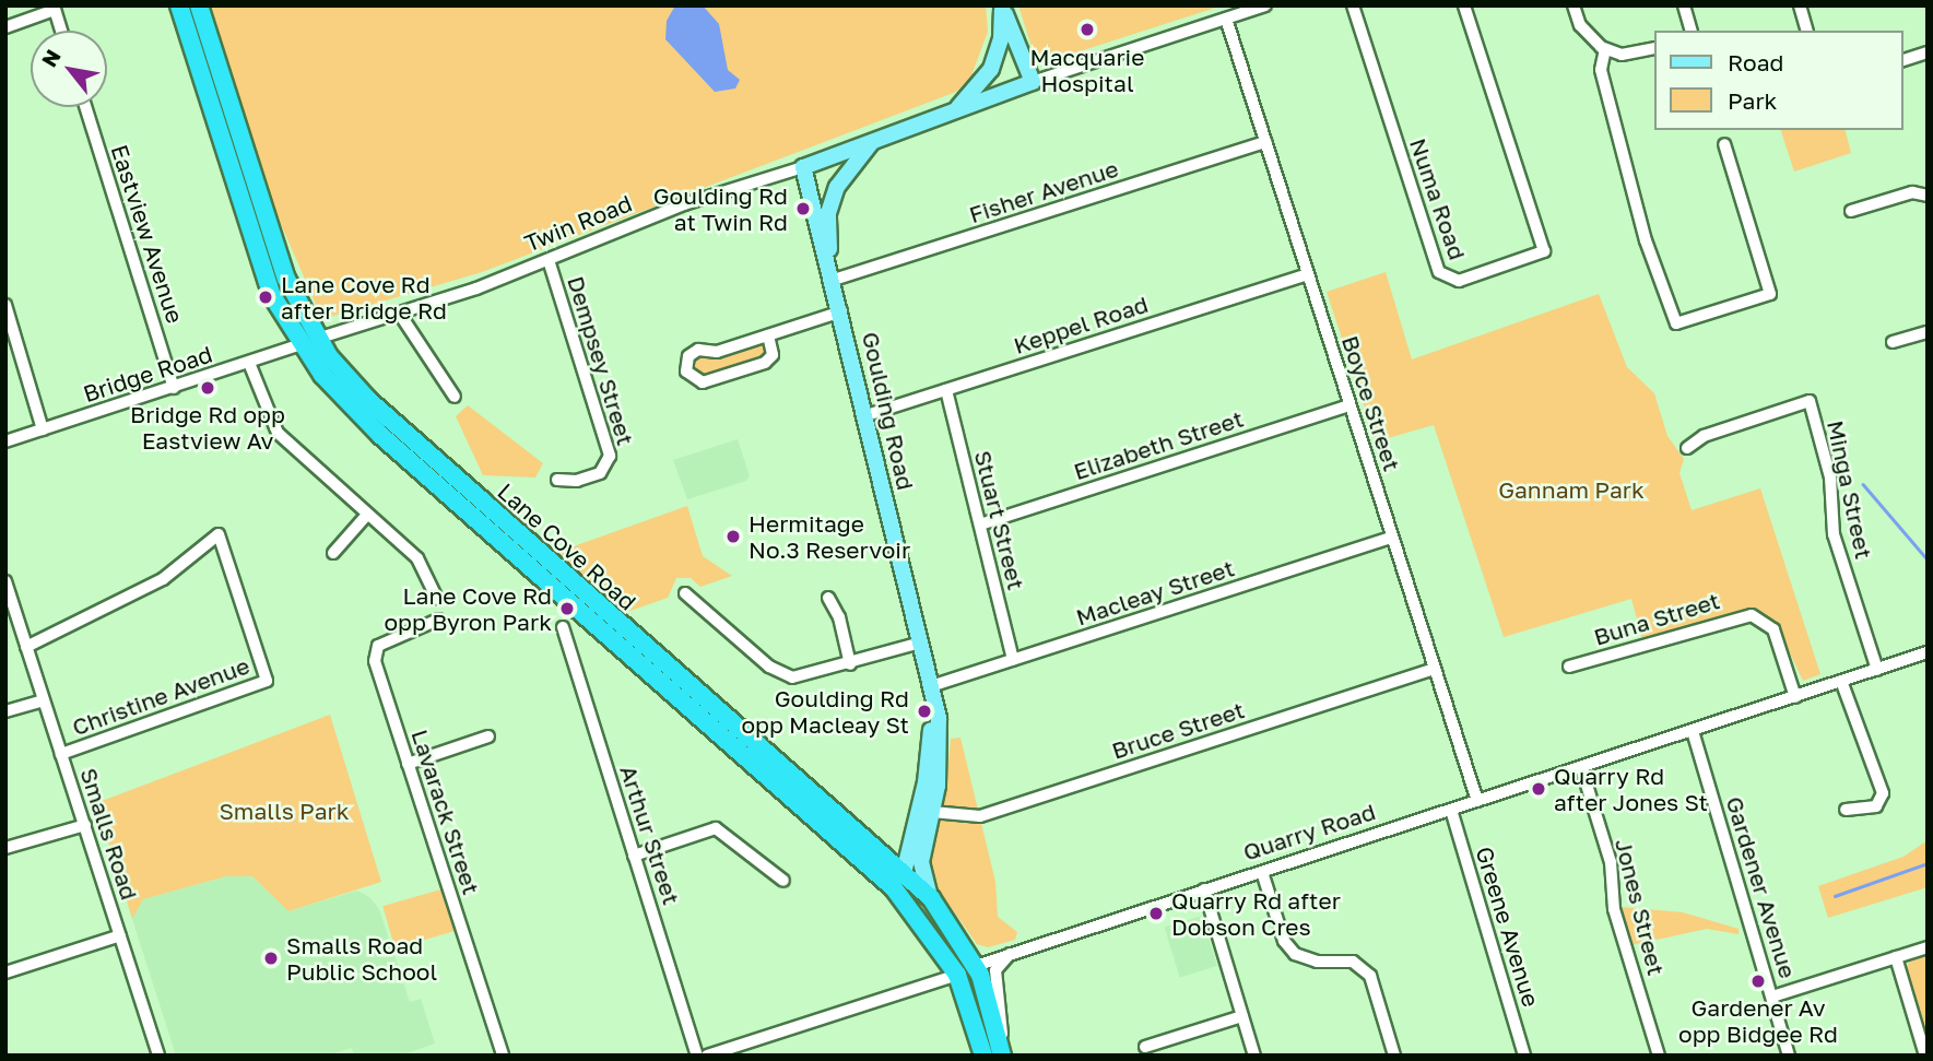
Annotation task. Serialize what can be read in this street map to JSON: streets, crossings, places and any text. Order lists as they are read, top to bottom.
{
  "streets": {
    "highway": ["Lane Cove Road", "Quarry Road"],
    "main road": ["Twin Road", "Goulding Road"],
    "street": [
      "Fisher Avenue",
      "Numa Road",
      "Eastview Avenue",
      "Keppel Road",
      "Dempsey Street",
      "Bridge Road",
      "Boyce Street",
      "Elizabeth Street",
      "Minga Street",
      "Stuart Street",
      "Macleay Street",
      "Buna Street",
      "Christine Avenue",
      "Bruce Street",
      "Lavarack Street",
      "Smalls Road",
      "Arthur Street",
      "Gardener Avenue",
      "Jones Street",
      "Greene Avenue"
    ]
  },
  "crossings": [
    ["Fisher Avenue", "Boyce Street"],
    ["Fisher Avenue", "Goulding Road"],
    ["Twin Road", "Dempsey Street"],
    ["Twin Road", "Bridge Road"],
    ["Twin Road", "Boyce Street"],
    ["Twin Road", "Goulding Road"],
    ["Twin Road", "Lane Cove Road"],
    ["Eastview Avenue", "Bridge Road"],
    ["Keppel Road", "Boyce Street"],
    ["Keppel Road", "Goulding Road"],
    ["Keppel Road", "Stuart Street"],
    ["Bridge Road", "Lane Cove Road"],
    ["Boyce Street", "Elizabeth Street"],
    ["Boyce Street", "Macleay Street"],
    ["Boyce Street", "Bruce Street"],
    ["Boyce Street", "Quarry Road"],
    ["Goulding Road", "Lane Cove Road"],
    ["Goulding Road", "Macleay Street"],
    ["Goulding Road", "Bruce Street"],
    ["Elizabeth Street", "Stuart Street"],
    ["Minga Street", "Quarry Road"],
    ["Stuart Street", "Macleay Street"],
    ["Lane Cove Road", "Quarry Road"],
    ["Buna Street", "Quarry Road"],
    ["Christine Avenue", "Smalls Road"],
    ["Quarry Road", "Gardener Avenue"],
    ["Quarry Road", "Jones Street"],
    ["Quarry Road", "Greene Avenue"]
  ],
  "parks": ["Gannam Park", "Smalls Park"],
  "places": [
    "Macquarie Hospital",
    "Goulding Rd at Twin Rd",
    "Lane Cove Rd after Bridge Rd",
    "Bridge Rd opp Eastview Av",
    "Hermitage No.3 Reservoir",
    "Lane Cove Rd opp Byron Park",
    "Goulding Rd opp Macleay St",
    "Quarry Rd after Jones St",
    "Quarry Rd after Dobson Cres",
    "Smalls Road Public School",
    "Gardener Av opp Bidgee Rd"
  ],
  "legend": ["Road", "Park"],
  "north": "top left"
}
